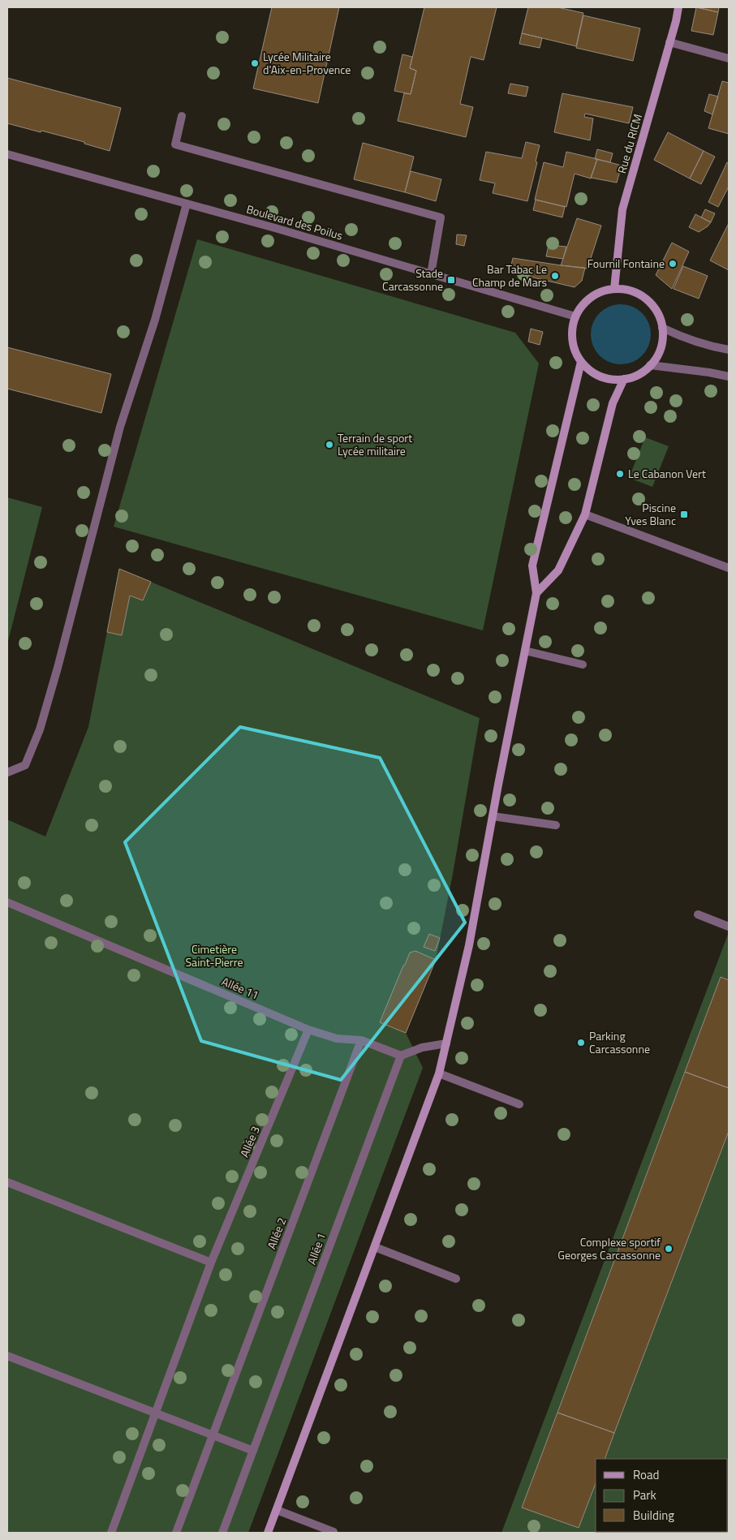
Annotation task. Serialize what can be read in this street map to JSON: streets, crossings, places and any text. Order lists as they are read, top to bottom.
{
  "streets": {
    "main road": ["Rue du RICM"],
    "street": [
      "Boulevard des Poilus",
      "Allée 11",
      "Allée 3",
      "Allée 2",
      "Allée 1"
    ]
  },
  "crossings": [
    ["Rue du RICM", "Boulevard des Poilus"],
    ["Allée 11", "Allée 3"],
    ["Allée 11", "Allée 2"],
    ["Allée 11", "Allée 1"]
  ],
  "parks": ["Cimetière Saint-Pierre"],
  "places": {
    "other": [
      "Lycée Militaire d'Aix-en-Provence",
      "Fournil Fontaine",
      "Bar Tabac Le Champ de Mars",
      "Terrain de sport Lycée militaire",
      "Le Cabanon Vert",
      "Parking Carcassonne",
      "Complexe sportif Georges Carcassonne"
    ],
    "transit": ["Stade Carcassonne", "Piscine Yves Blanc"]
  },
  "legend": ["Road", "Park", "Building"]
}
